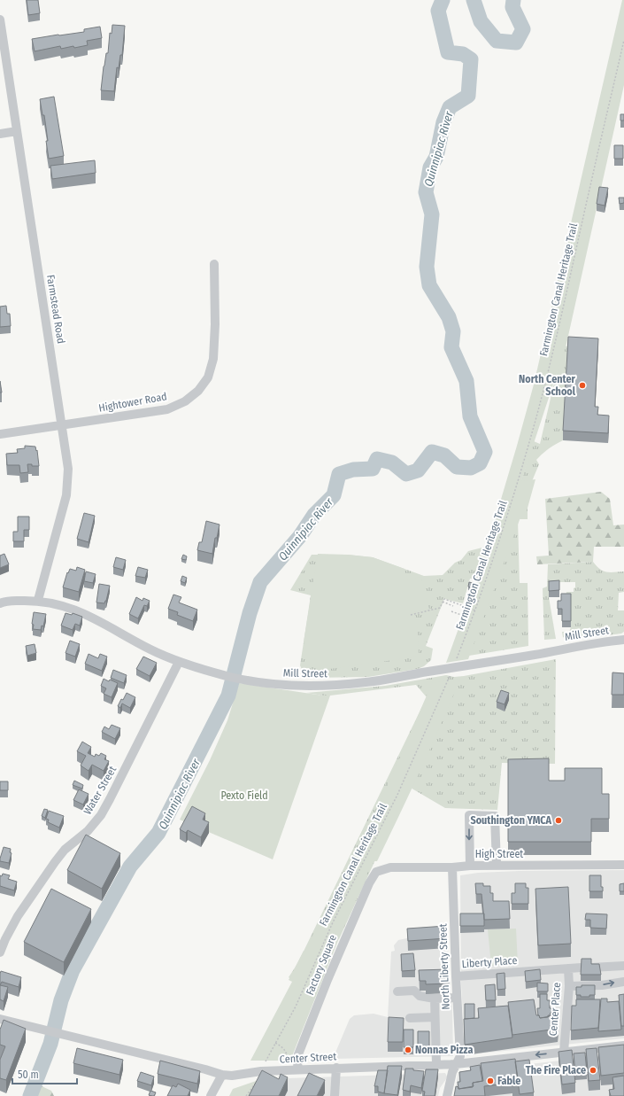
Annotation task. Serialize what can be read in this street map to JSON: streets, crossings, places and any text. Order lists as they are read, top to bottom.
{
  "streets": {
    "street": [
      "Farmstead Road",
      "Hightower Road",
      "Mill Street",
      "Water Street",
      "High Street",
      "Liberty Place",
      "Factory Square",
      "North Liberty Street",
      "Center Place",
      "Center Street"
    ],
    "path": ["Farmington Canal Heritage Trail"]
  },
  "crossings": [
    ["Farmstead Road", "Hightower Road"],
    ["Farmstead Road", "Mill Street"],
    ["Mill Street", "Water Street"],
    ["High Street", "Factory Square"],
    ["High Street", "North Liberty Street"],
    ["Liberty Place", "North Liberty Street"],
    ["Liberty Place", "Center Place"],
    ["Factory Square", "Center Street"],
    ["North Liberty Street", "Center Street"],
    ["Center Place", "Center Street"]
  ],
  "water": ["Quinnipiac River"],
  "parks": ["Pexto Field"],
  "places": [
    "North Center School",
    "Southington YMCA",
    "Nonnas Pizza",
    "The Fire Place",
    "Fable"
  ],
  "scale_bar": "50 m"
}
